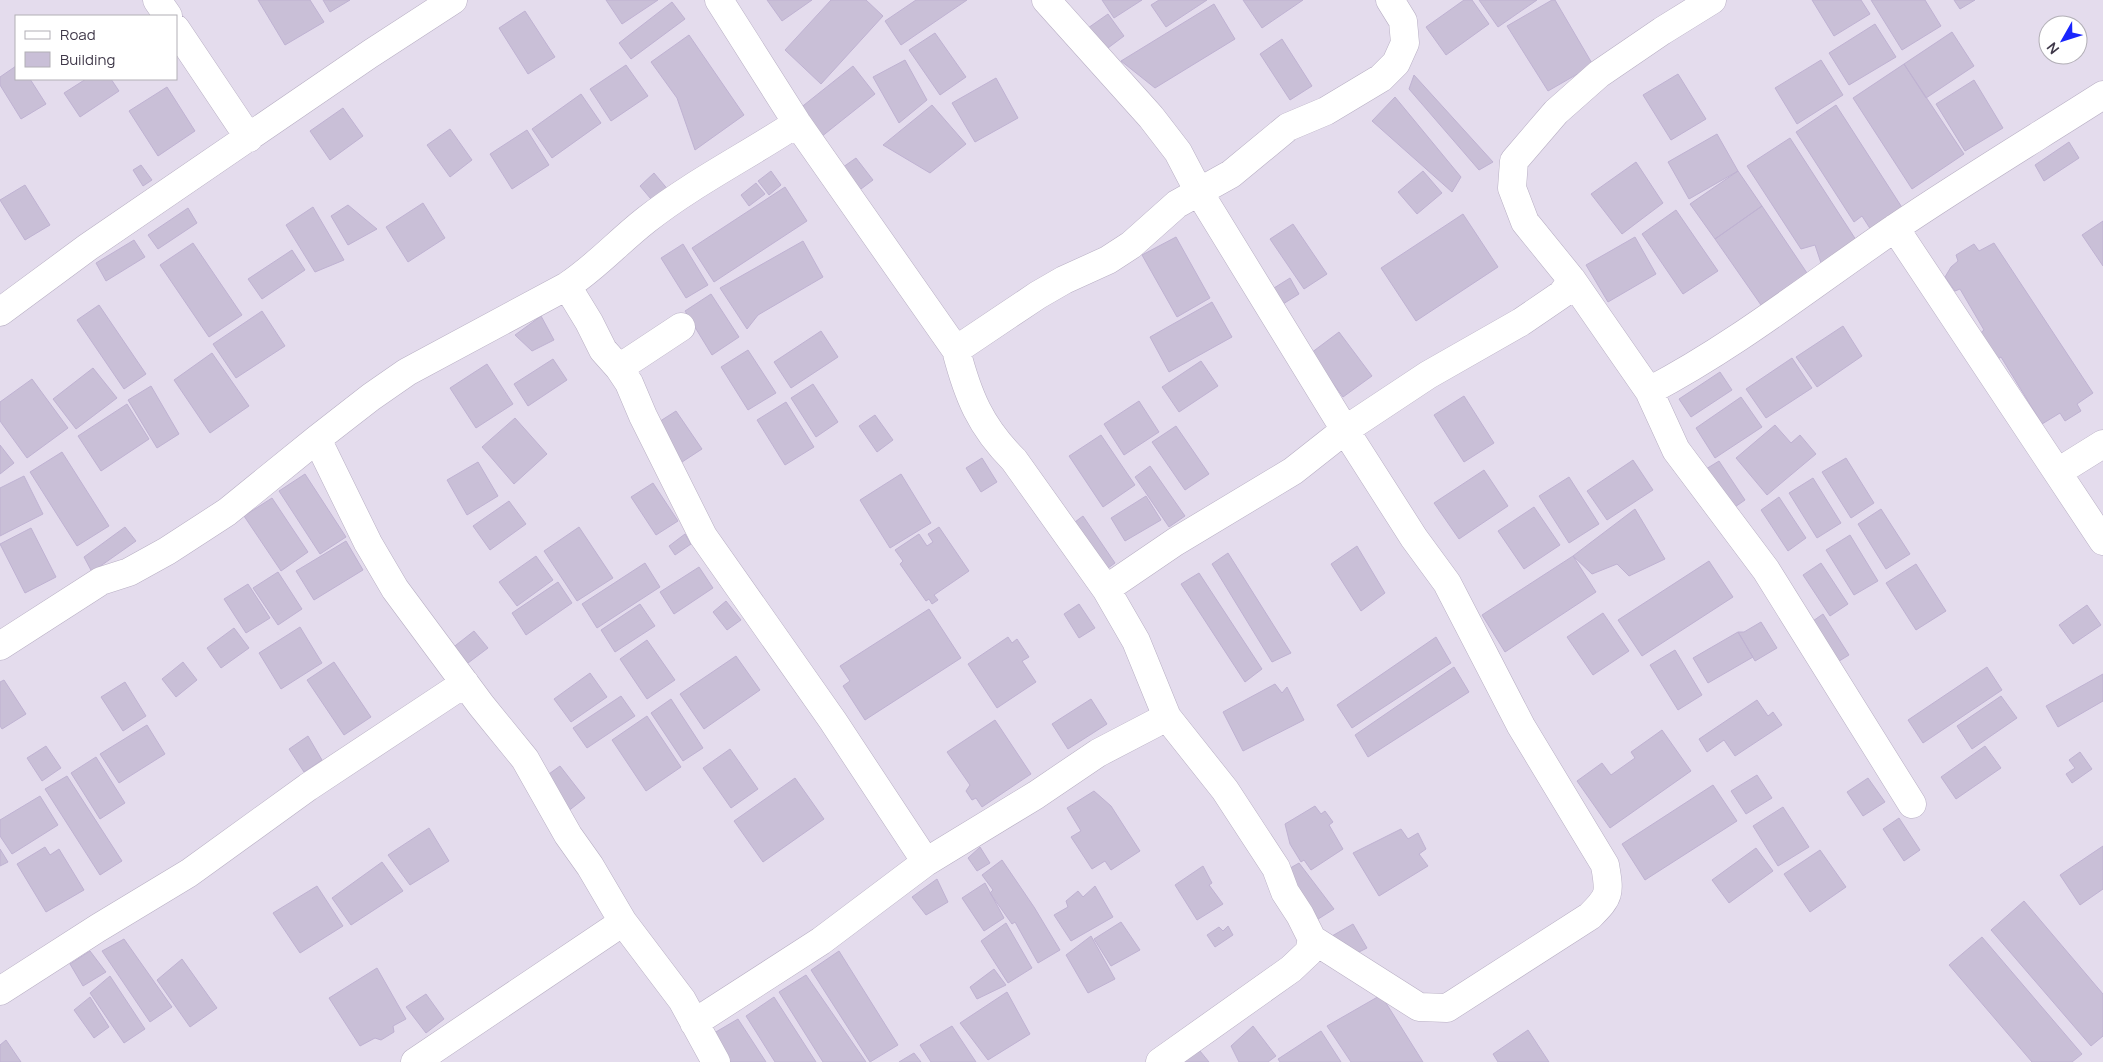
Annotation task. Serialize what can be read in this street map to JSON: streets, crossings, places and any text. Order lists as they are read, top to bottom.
{
  "legend": ["Road", "Building"],
  "north": "bottom left"
}
